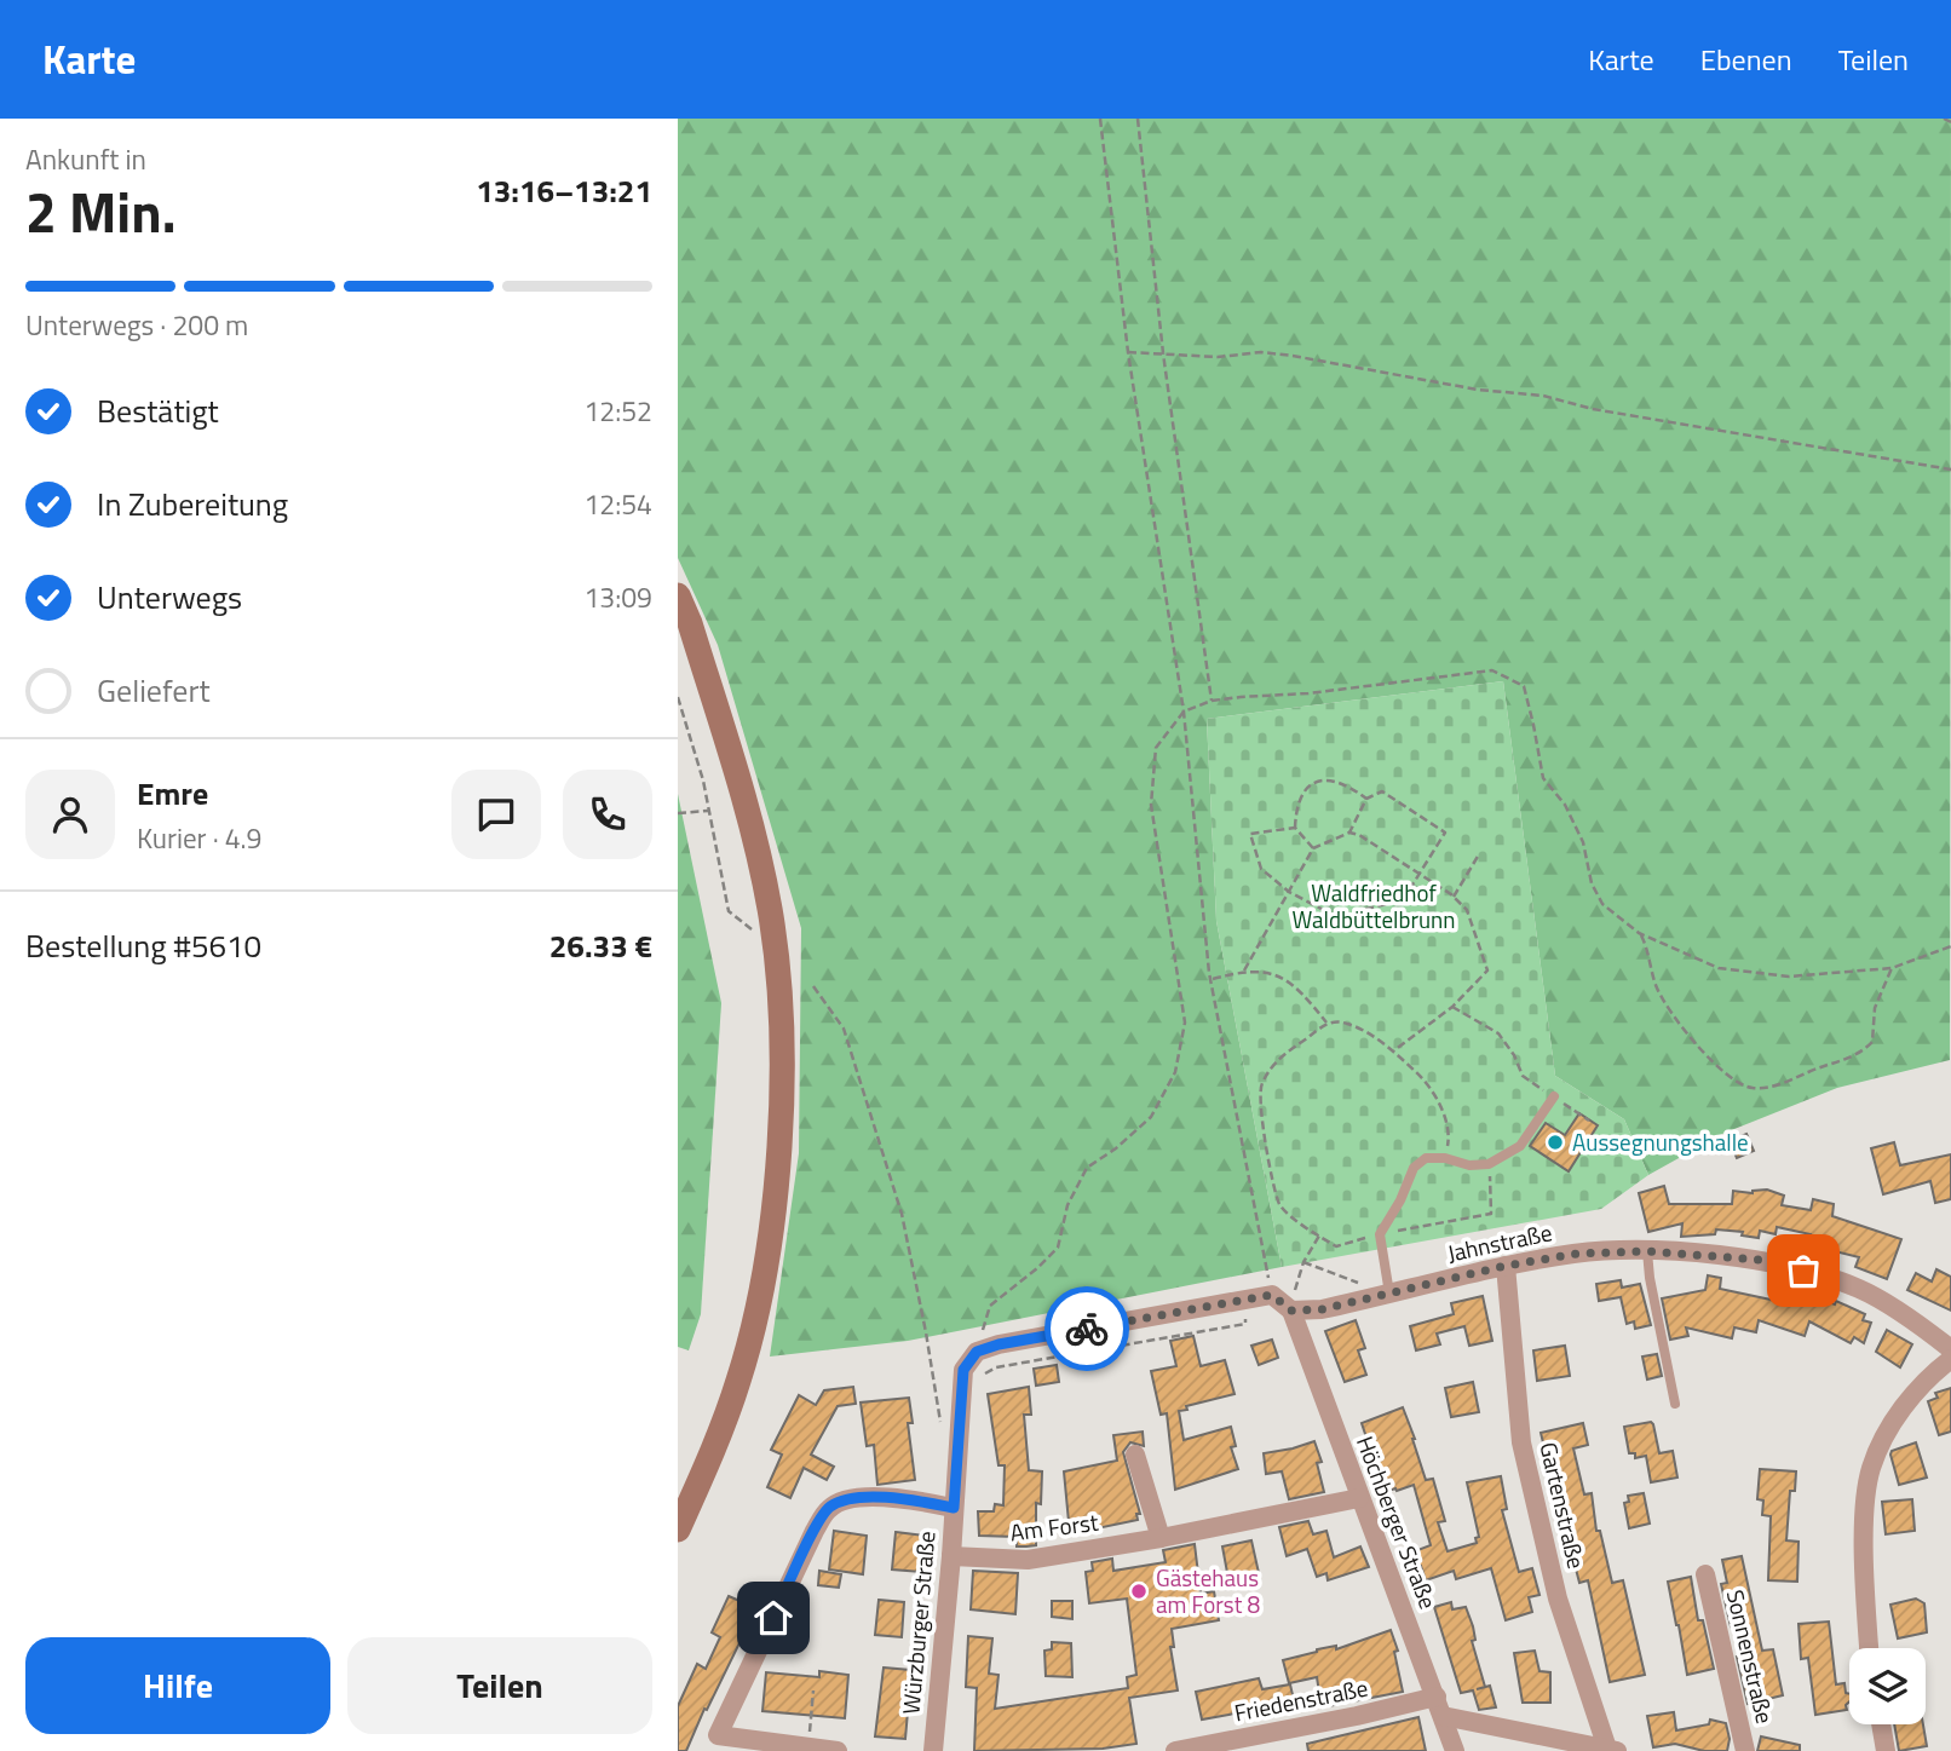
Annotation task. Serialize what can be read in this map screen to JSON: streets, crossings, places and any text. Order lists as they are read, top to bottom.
{
  "streets": {
    "street": [
      "Jahnstraße",
      "Gartenstraße",
      "Höchberger Straße",
      "Am Forst",
      "Würzburger Straße",
      "Sonnenstraße",
      "Friedenstraße"
    ]
  },
  "crossings": [
    ["Jahnstraße", "Gartenstraße"],
    ["Jahnstraße", "Höchberger Straße"],
    ["Höchberger Straße", "Am Forst"],
    ["Höchberger Straße", "Friedenstraße"],
    ["Am Forst", "Würzburger Straße"]
  ],
  "parks": ["Waldfriedhof Waldbüttelbrunn"],
  "places": ["Aussegnungshalle", "Gästehaus am Forst 8"],
  "page": {
    "header": "Karte",
    "nav": ["Karte", "Ebenen", "Teilen"],
    "heading": ["2 Min.", "Ankunft in", "13:16–13:21"],
    "panel": [
      "Emre",
      "Kurier · 4.9",
      "Bestellung #5610",
      "26.33 €"
    ],
    "bar": "Unterwegs · 200 m",
    "list": [
      ["Bestätigt", "12:52"],
      ["In Zubereitung", "12:54"],
      ["Unterwegs", "13:09"],
      "Geliefert"
    ],
    "buttons": ["Hilfe", "Teilen"]
  }
}
